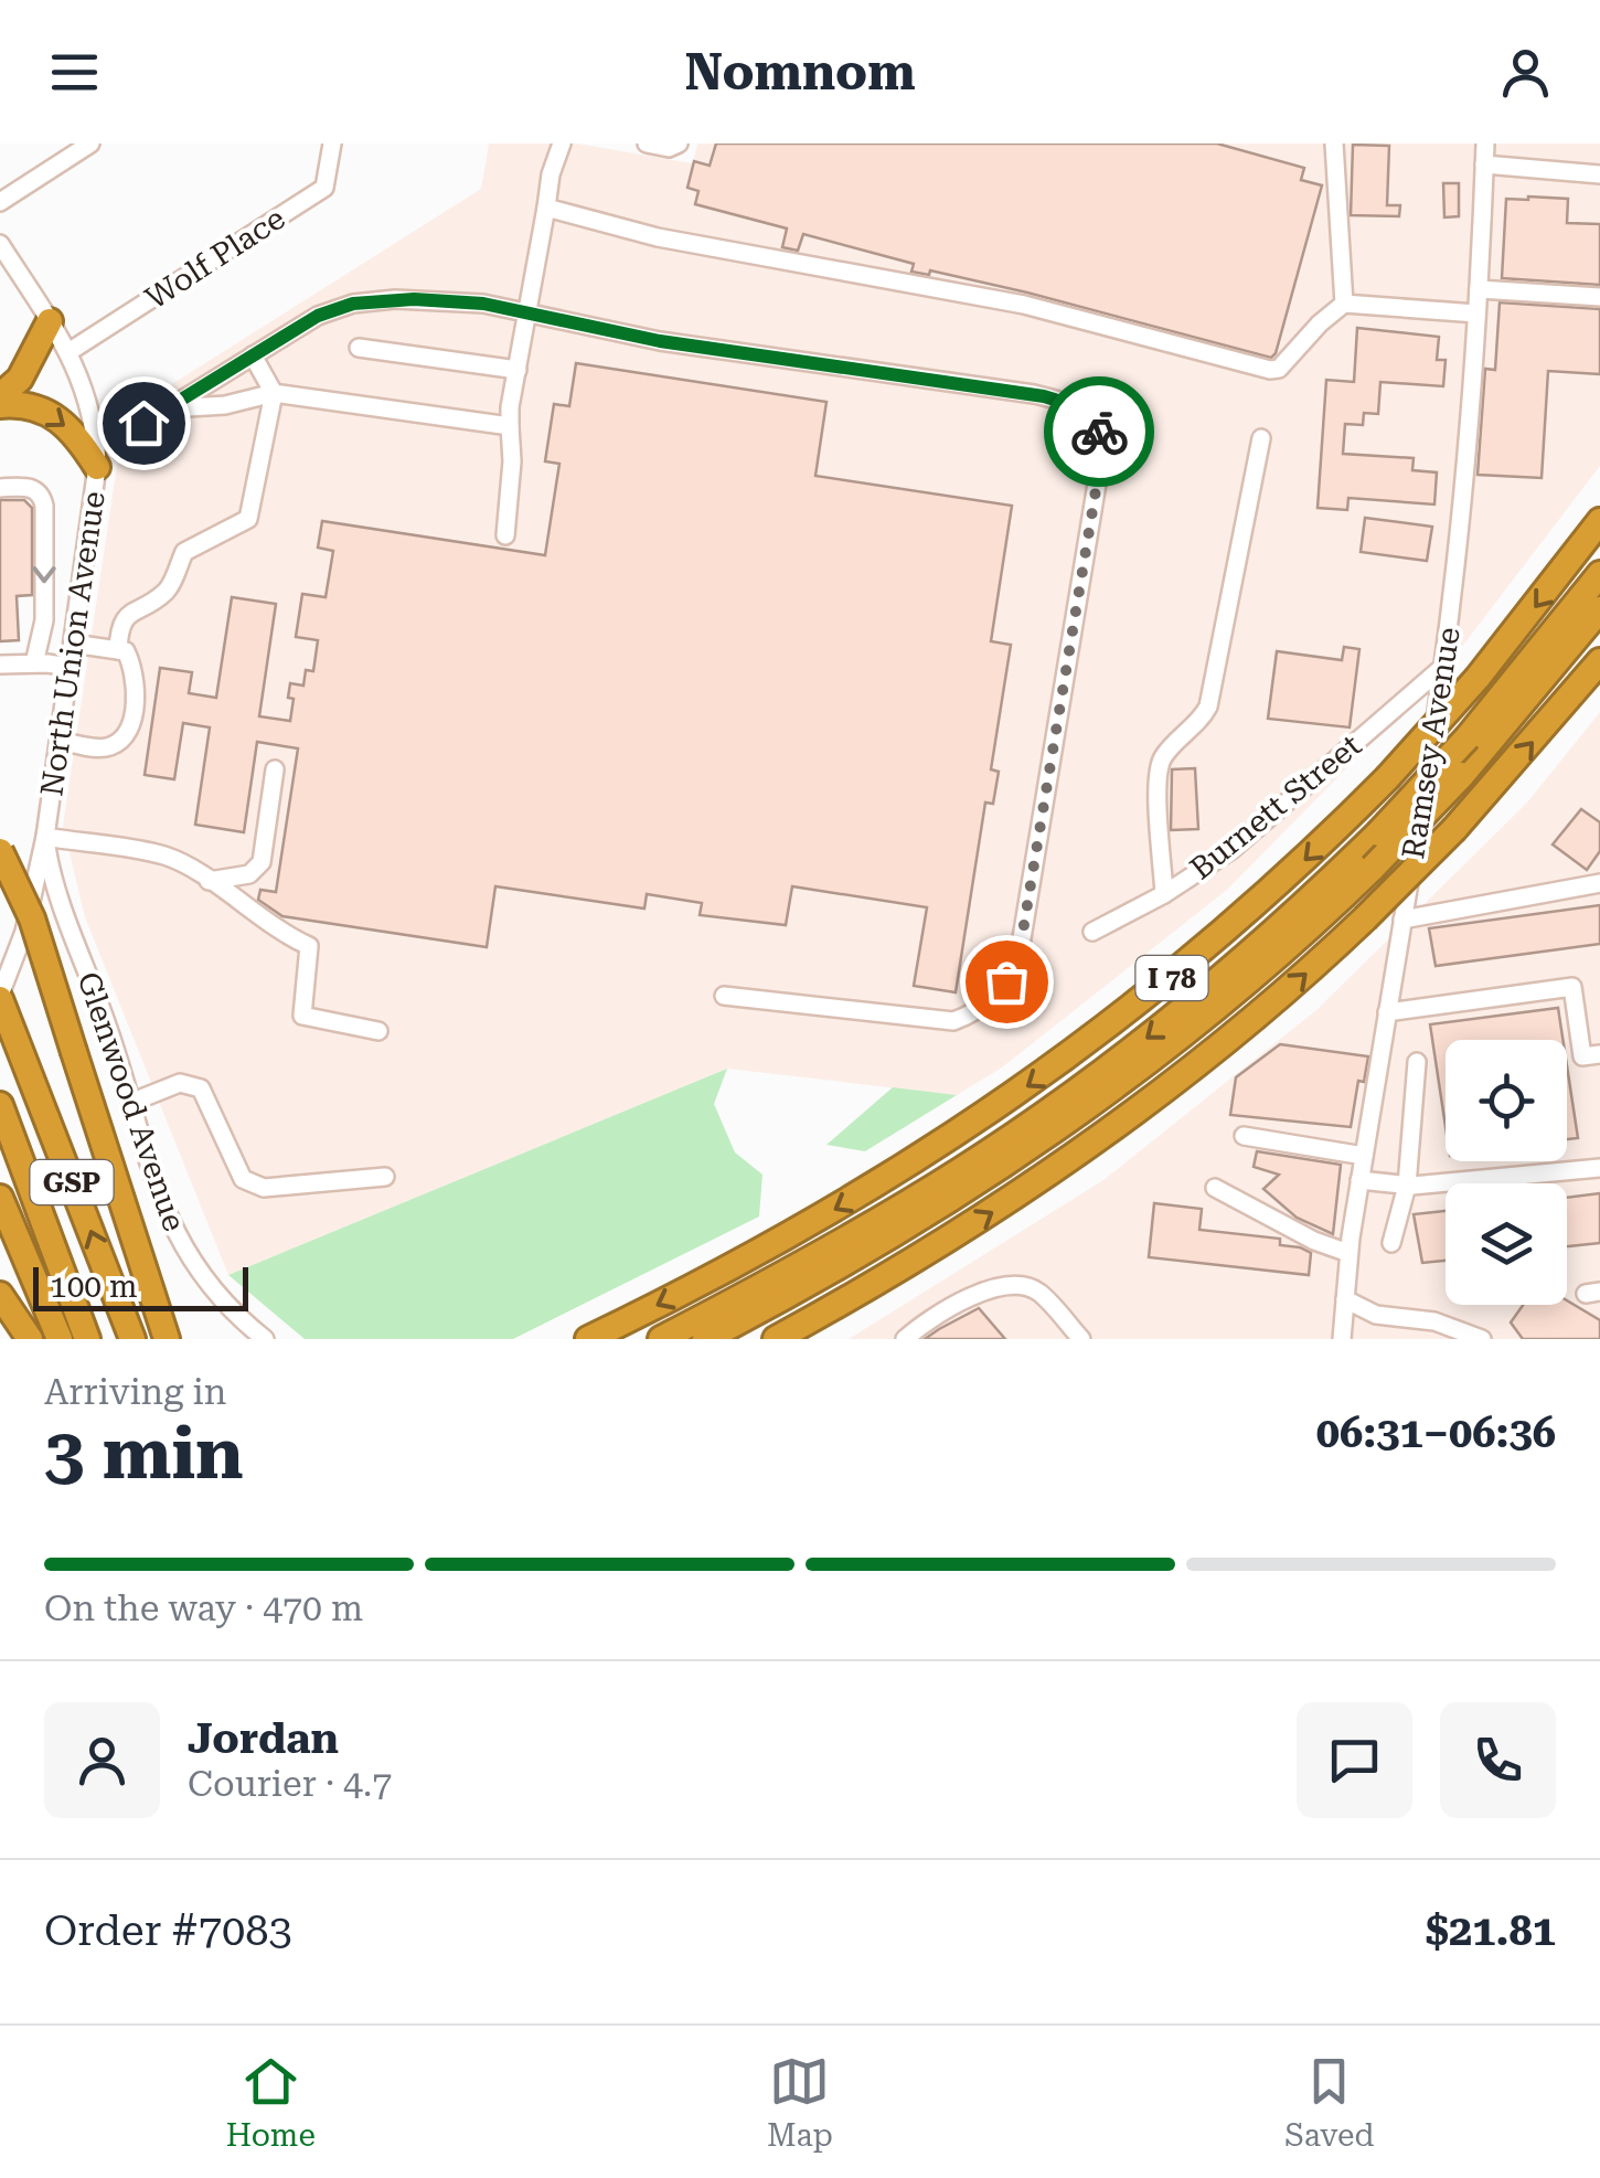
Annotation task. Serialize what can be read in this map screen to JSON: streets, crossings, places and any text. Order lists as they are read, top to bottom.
{
  "streets": {
    "highway": ["I 78", "GSP"],
    "street": [
      "Wolf Place",
      "North Union Avenue",
      "Ramsey Avenue",
      "Burnett Street",
      "Glenwood Avenue"
    ]
  },
  "crossings": [
    ["Wolf Place", "North Union Avenue"],
    ["North Union Avenue", "Glenwood Avenue"],
    ["North Union Avenue", "GSP"],
    ["Ramsey Avenue", "Burnett Street"]
  ],
  "scale_bar": "100 m",
  "page": {
    "header": "Nomnom",
    "scale": "100 m",
    "heading": ["3 min", "Arriving in", "06:31–06:36"],
    "panel": [
      "Jordan",
      "Courier · 4.7",
      "Order #7083",
      "$21.81"
    ],
    "bar": "On the way · 470 m",
    "tabs": ["Home", "Map", "Saved"]
  }
}
